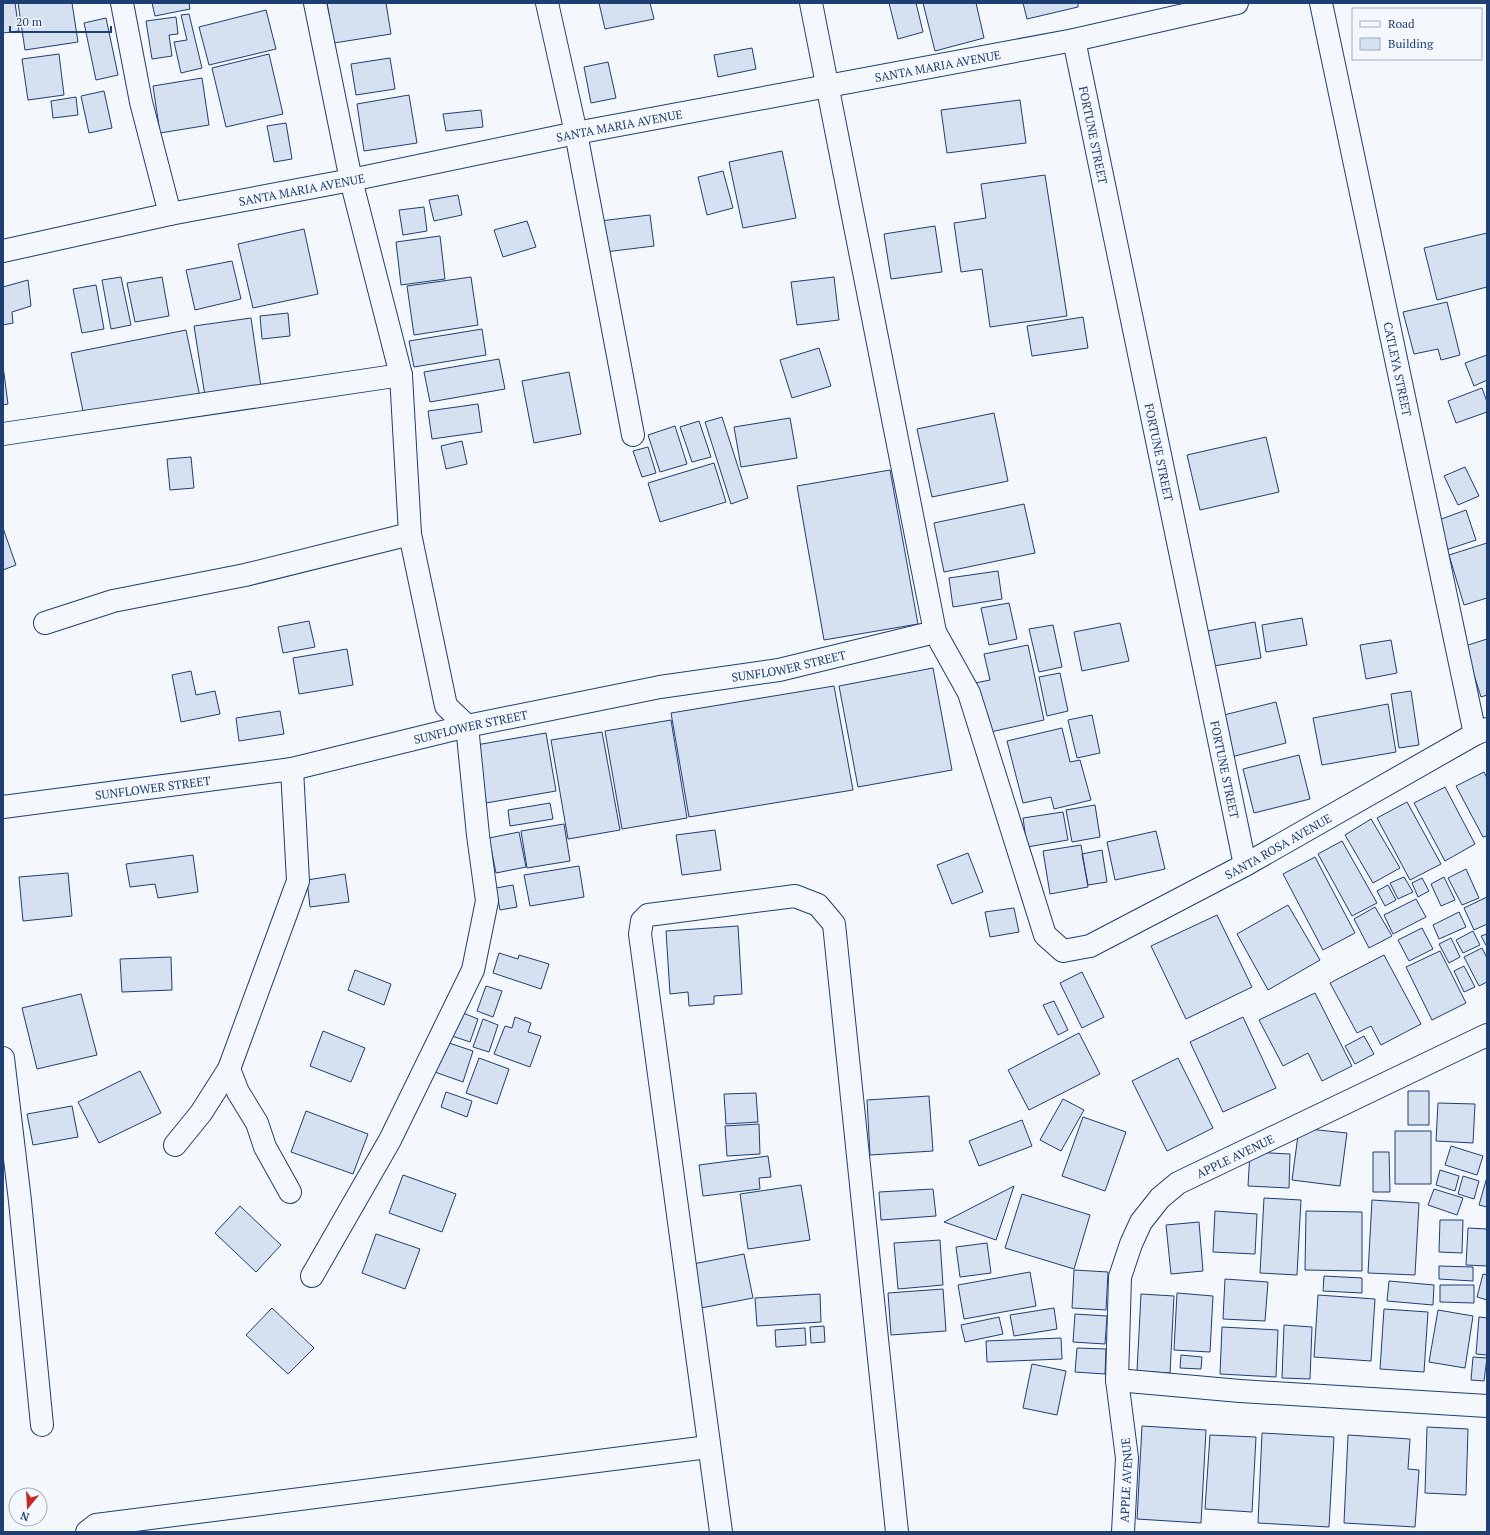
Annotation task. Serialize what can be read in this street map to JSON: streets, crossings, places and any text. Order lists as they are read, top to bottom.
{
  "streets": {
    "street": [
      "SANTA MARIA AVENUE",
      "FORTUNE STREET",
      "CATLEYA STREET",
      "SUNFLOWER STREET",
      "SANTA ROSA AVENUE",
      "APPLE AVENUE"
    ]
  },
  "crossings": [
    ["SANTA MARIA AVENUE", "FORTUNE STREET"],
    ["FORTUNE STREET", "SANTA ROSA AVENUE"],
    ["CATLEYA STREET", "SANTA ROSA AVENUE"],
    ["SUNFLOWER STREET", "SANTA ROSA AVENUE"]
  ],
  "legend": ["Road", "Building"],
  "scale_bar": "20 m",
  "north": "bottom"
}
